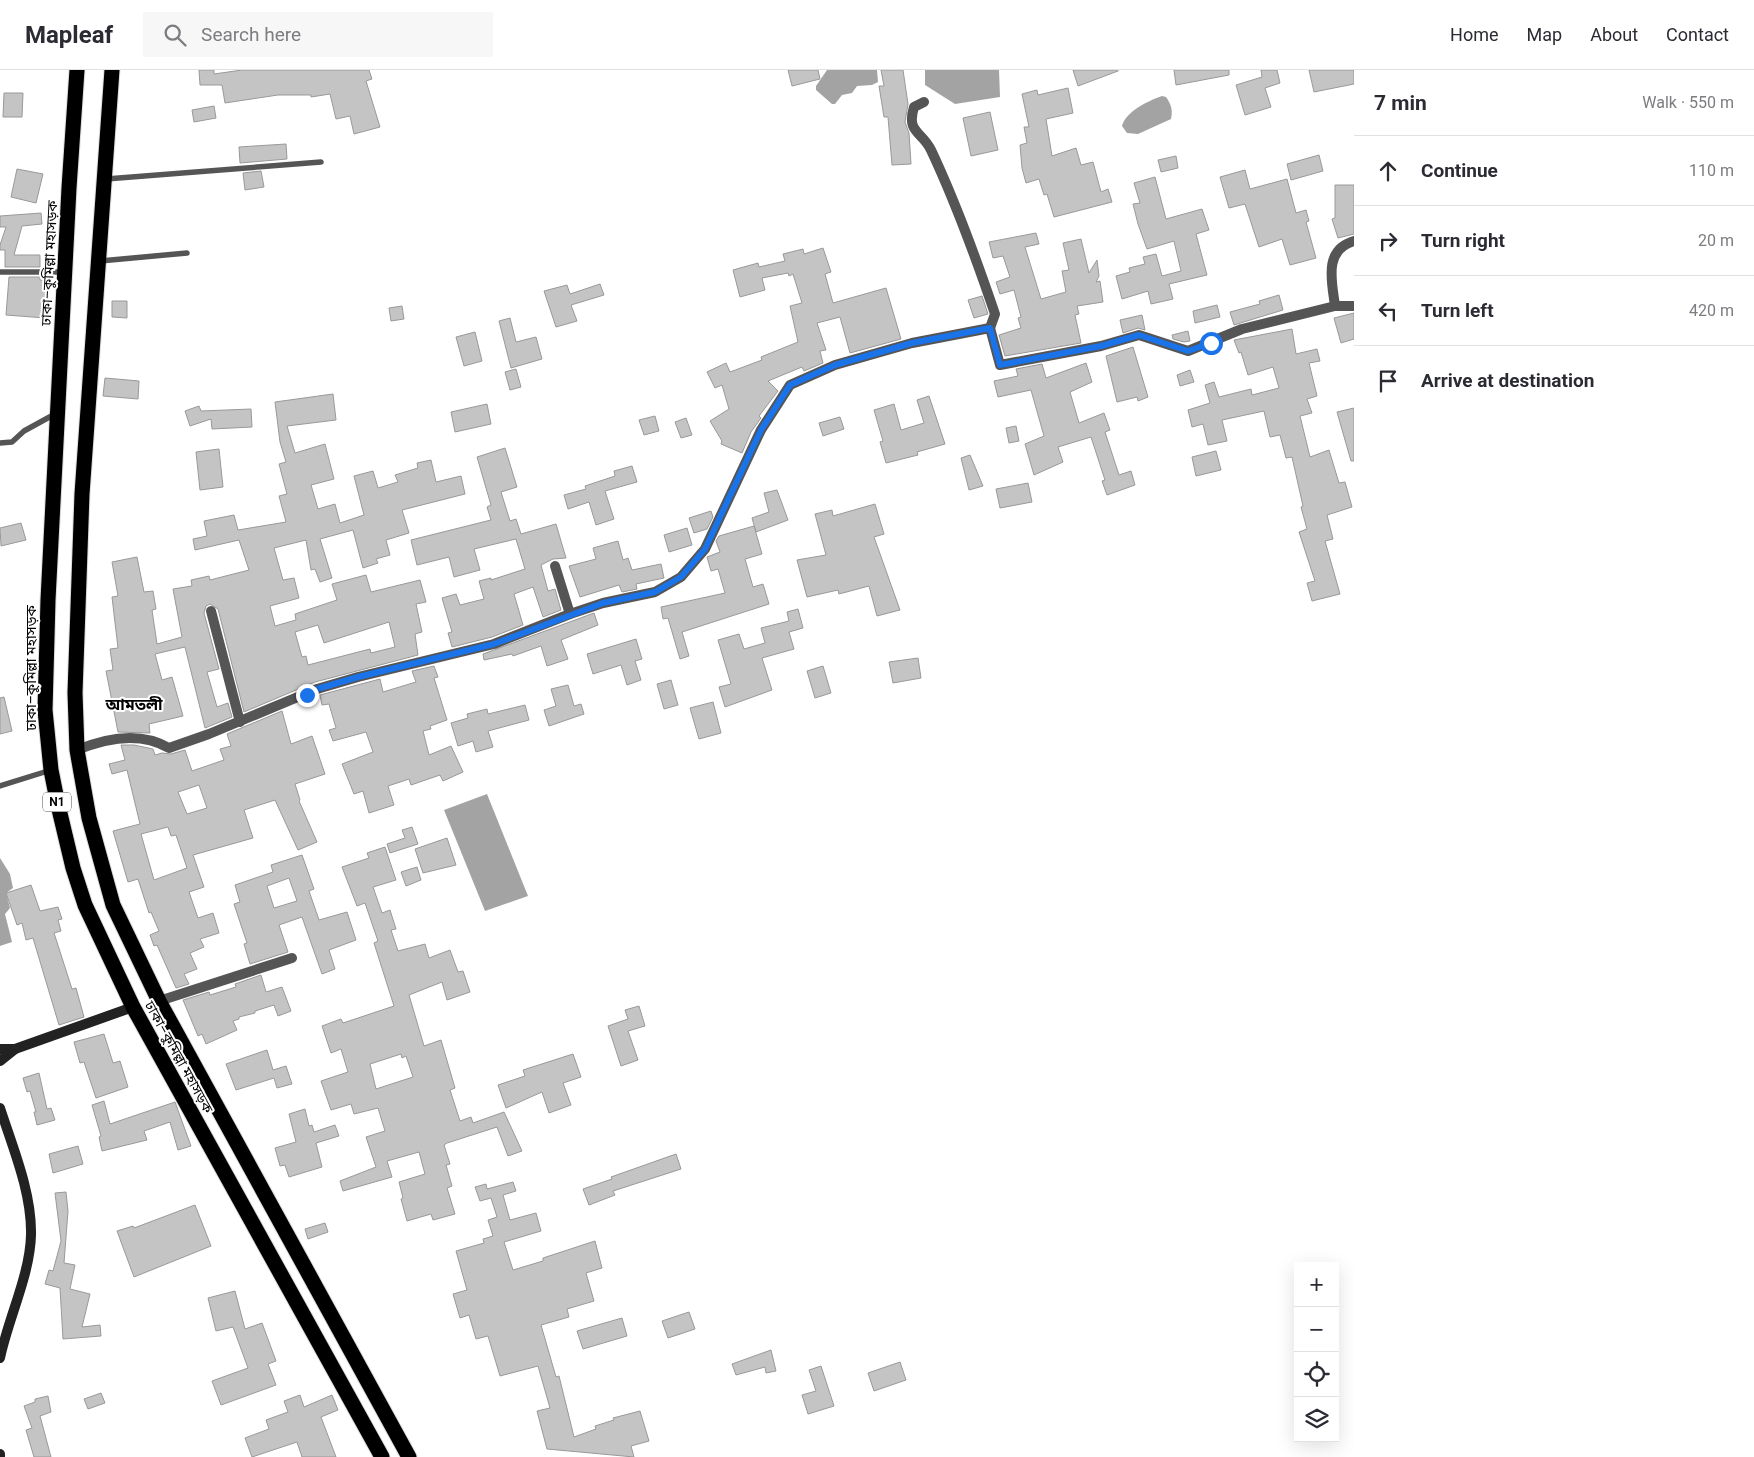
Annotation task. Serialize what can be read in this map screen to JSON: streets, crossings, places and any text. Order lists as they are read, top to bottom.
{
  "streets": {
    "highway": ["ঢাকা–কুমিল্লা মহাসড়ক", "N1"]
  },
  "districts": ["আমতলী"],
  "page": {
    "header": "Mapleaf",
    "search": "Search here",
    "nav": [
      "Home",
      "Map",
      "About",
      "Contact"
    ],
    "heading": ["7 min", "Walk · 550 m"],
    "list": [
      ["Continue", "110 m"],
      ["Turn right", "20 m"],
      ["Turn left", "420 m"],
      "Arrive at destination"
    ],
    "map_buttons": ["+", "−"]
  }
}
